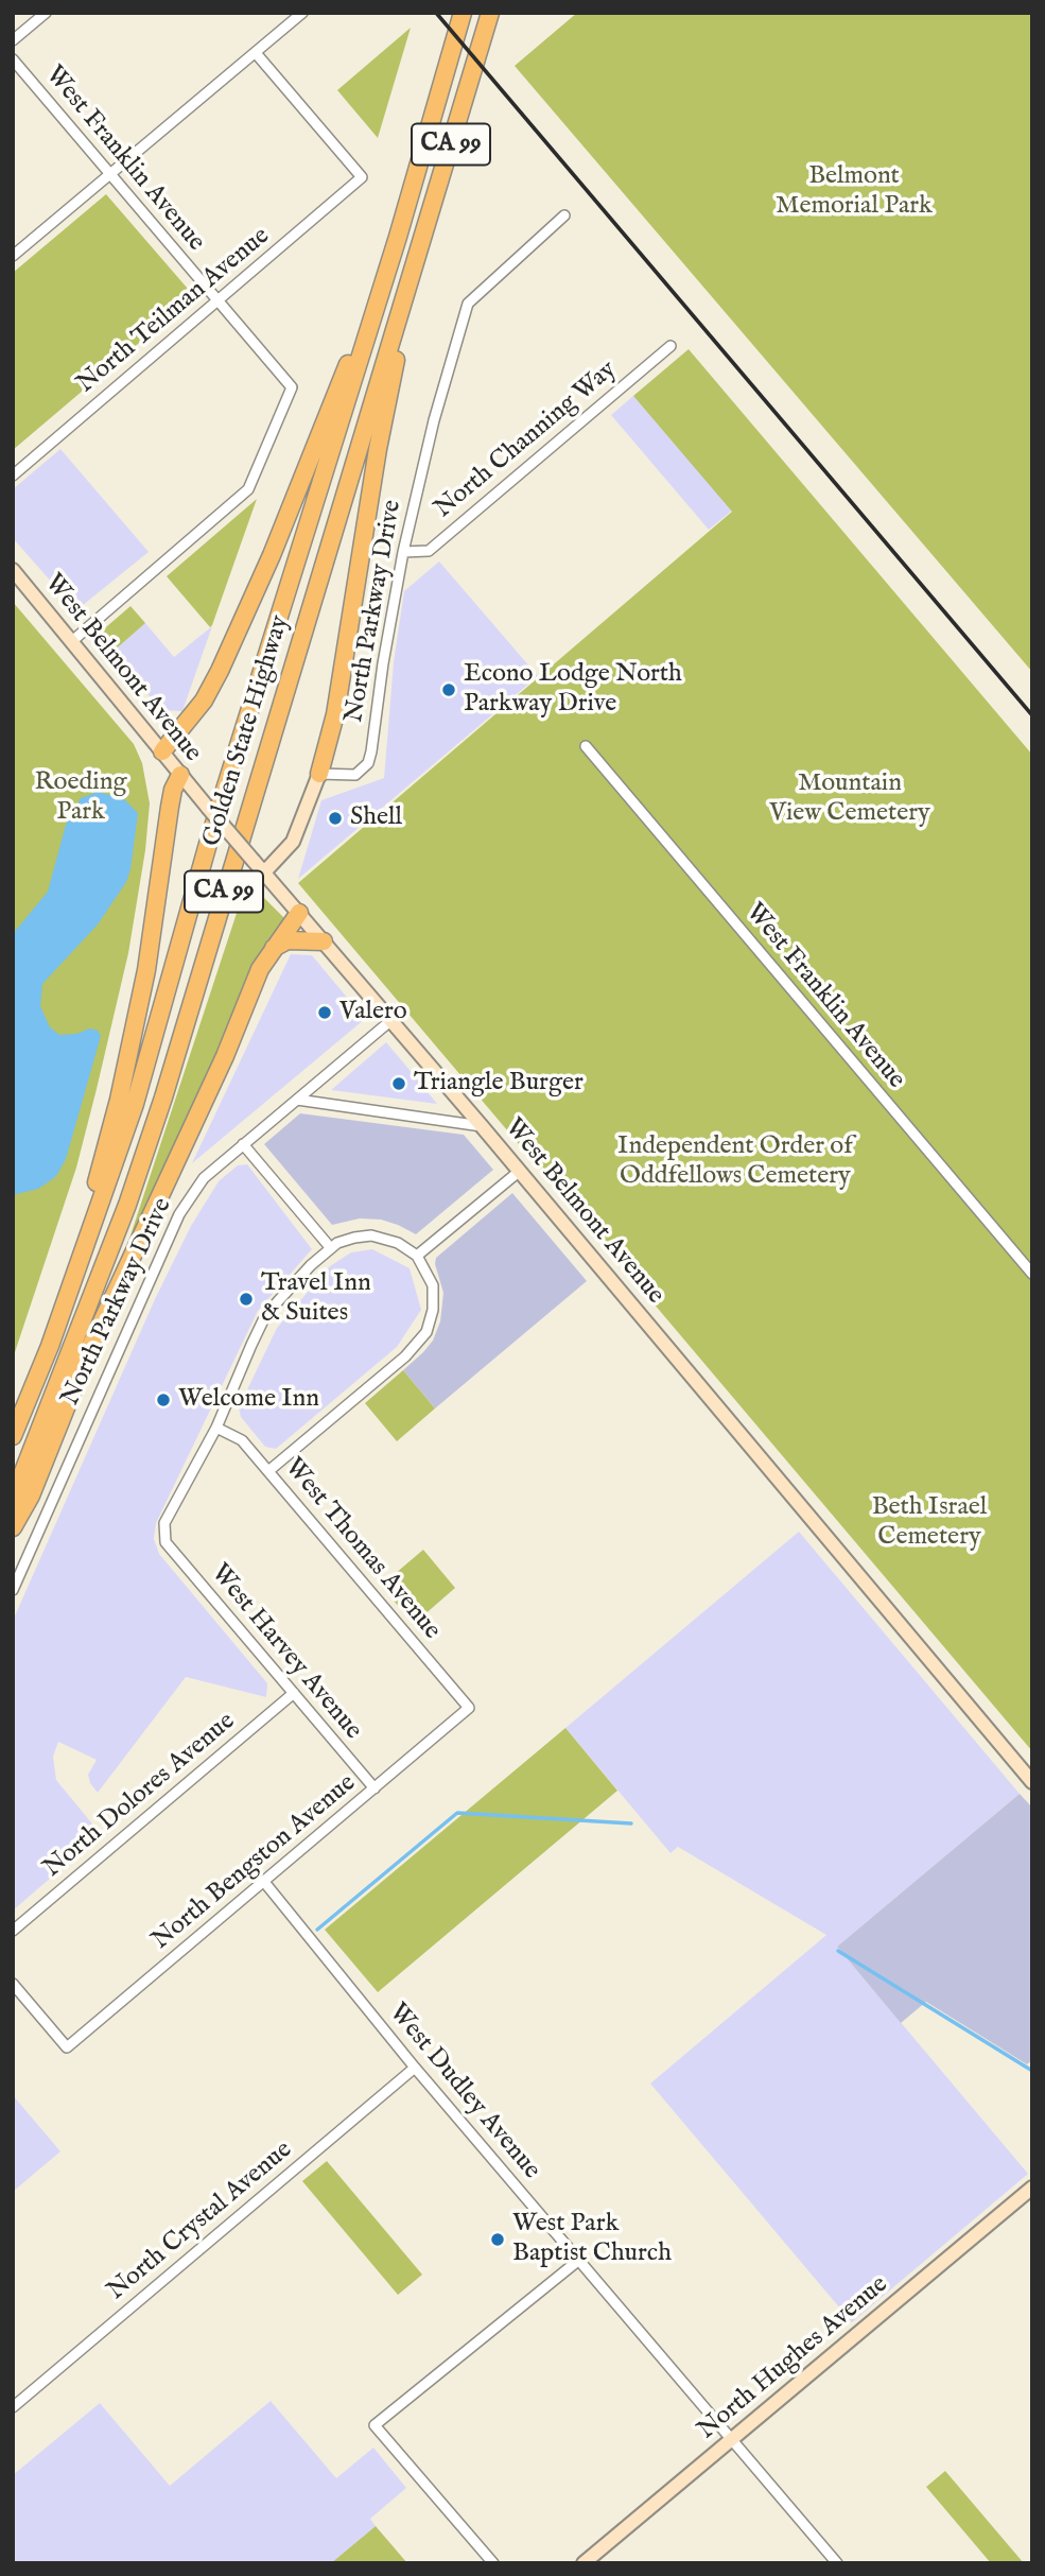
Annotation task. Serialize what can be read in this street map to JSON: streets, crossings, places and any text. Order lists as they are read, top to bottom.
{
  "streets": {
    "highway": ["CA 99", "Golden State Highway"],
    "main road": ["West Belmont Avenue", "North Hughes Avenue"],
    "street": [
      "West Franklin Avenue",
      "North Teilman Avenue",
      "North Channing Way",
      "North Parkway Drive",
      "West Thomas Avenue",
      "West Harvey Avenue",
      "North Dolores Avenue",
      "North Bengston Avenue",
      "West Dudley Avenue",
      "North Crystal Avenue"
    ]
  },
  "crossings": [
    ["West Franklin Avenue", "North Teilman Avenue"],
    ["West Franklin Avenue", "West Belmont Avenue"],
    ["North Channing Way", "North Parkway Drive"],
    ["North Parkway Drive", "West Belmont Avenue"],
    ["West Thomas Avenue", "West Harvey Avenue"],
    ["West Thomas Avenue", "North Bengston Avenue"],
    ["West Harvey Avenue", "North Dolores Avenue"],
    ["West Harvey Avenue", "North Bengston Avenue"],
    ["North Bengston Avenue", "West Dudley Avenue"],
    ["West Dudley Avenue", "North Crystal Avenue"],
    ["West Dudley Avenue", "North Hughes Avenue"]
  ],
  "parks": [
    "Belmont Memorial Park",
    "Roeding Park",
    "Mountain View Cemetery",
    "Independent Order of Oddfellows Cemetery",
    "Beth Israel Cemetery"
  ],
  "places": [
    "Econo Lodge North Parkway Drive",
    "Shell",
    "Valero",
    "Triangle Burger",
    "Travel Inn & Suites",
    "Welcome Inn",
    "West Park Baptist Church"
  ]
}
